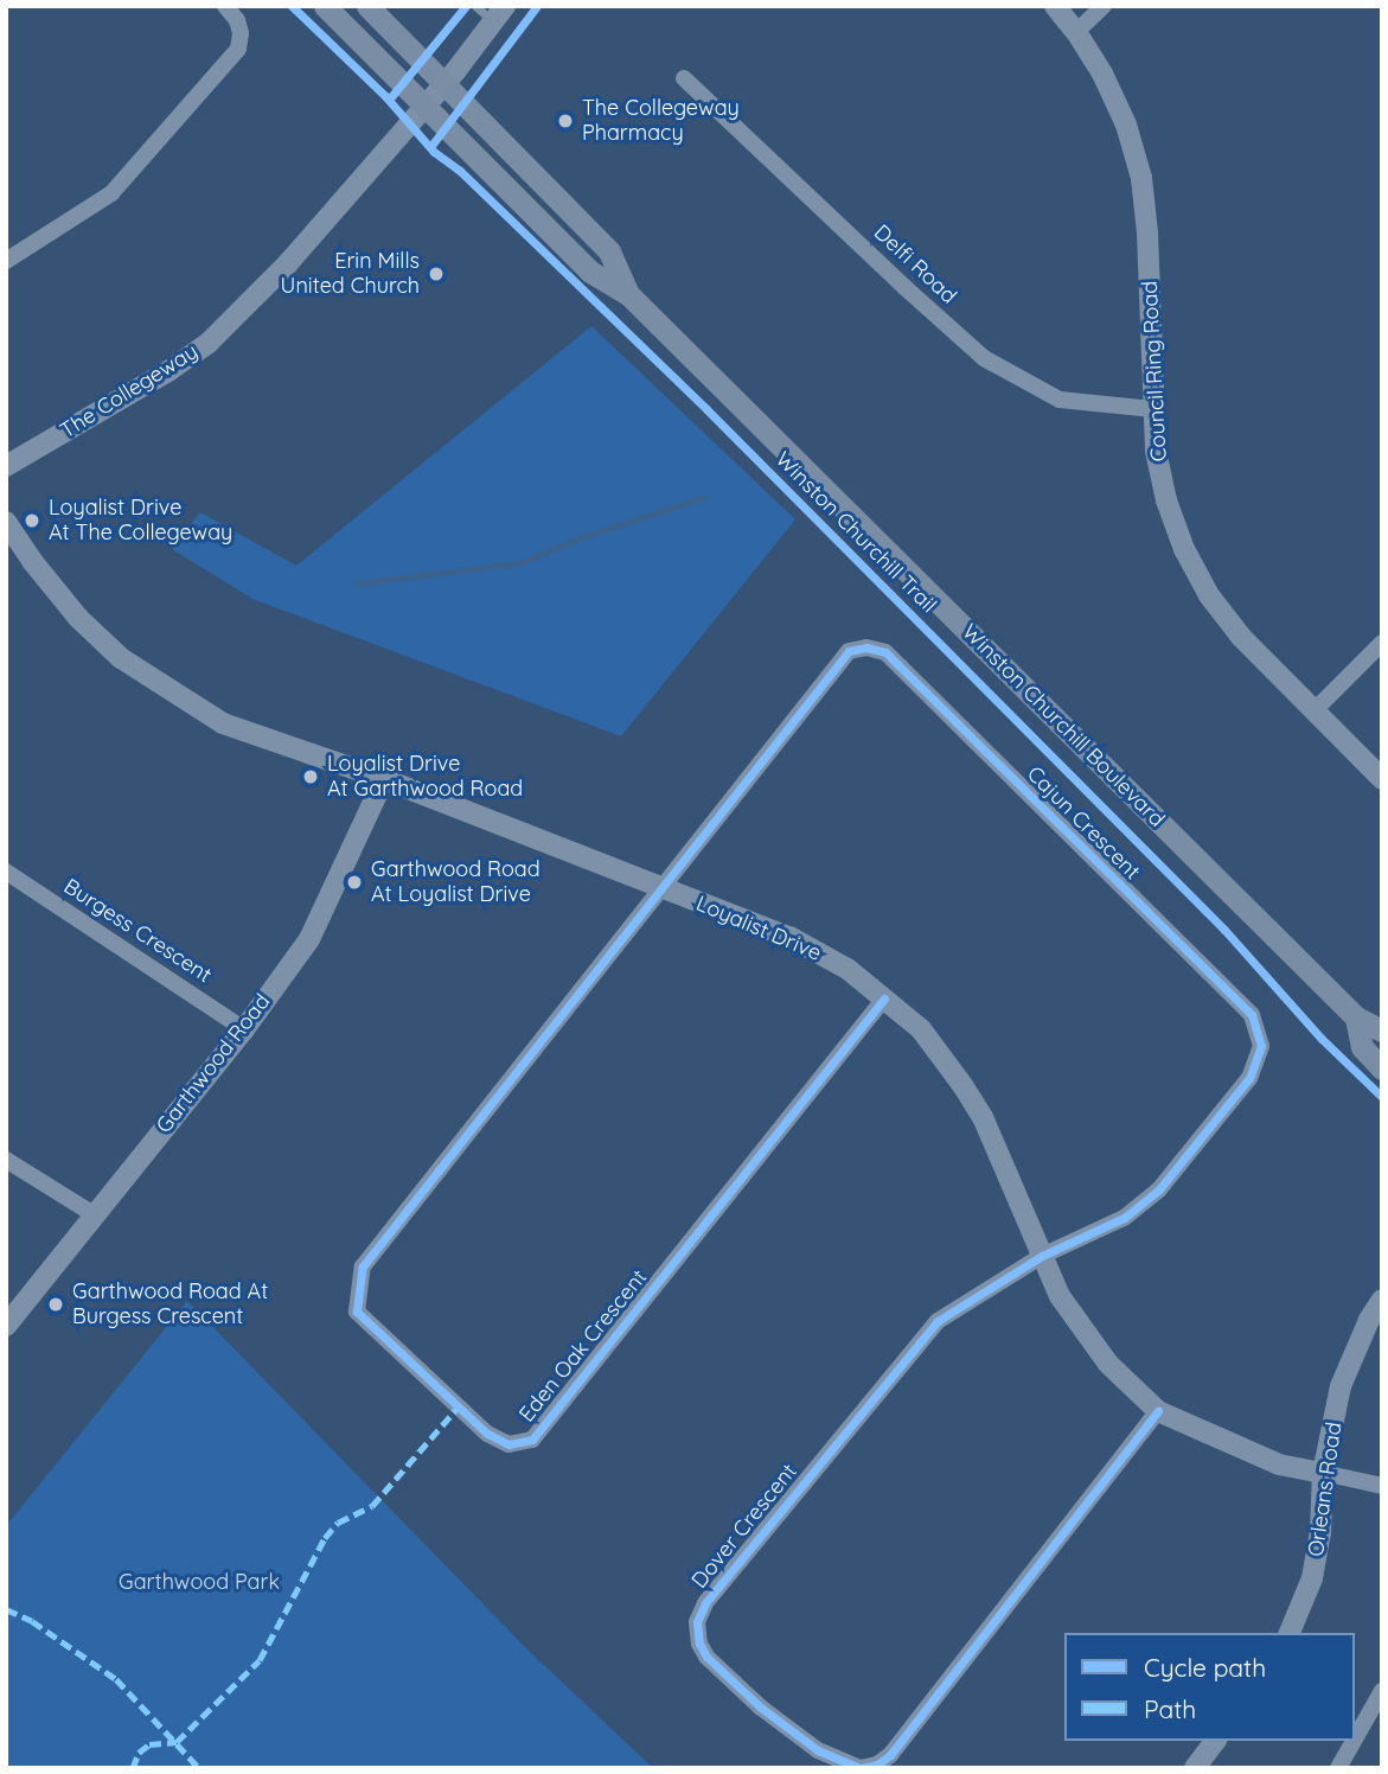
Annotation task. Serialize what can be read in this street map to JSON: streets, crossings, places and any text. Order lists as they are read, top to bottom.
{
  "streets": {
    "main road": ["Winston Churchill Boulevard"],
    "street": [
      "Delfi Road",
      "Council Ring Road",
      "The Collegeway",
      "Cajun Crescent",
      "Loyalist Drive",
      "Burgess Crescent",
      "Garthwood Road",
      "Eden Oak Crescent",
      "Orleans Road",
      "Dover Crescent"
    ],
    "cycle path": ["Winston Churchill Trail"]
  },
  "crossings": [
    ["Delfi Road", "Council Ring Road"],
    ["The Collegeway", "Winston Churchill Boulevard"],
    ["Cajun Crescent", "Loyalist Drive"],
    ["Cajun Crescent", "Eden Oak Crescent"],
    ["Cajun Crescent", "Dover Crescent"],
    ["Loyalist Drive", "Garthwood Road"],
    ["Loyalist Drive", "Eden Oak Crescent"],
    ["Loyalist Drive", "Orleans Road"],
    ["Loyalist Drive", "Dover Crescent"],
    ["Burgess Crescent", "Garthwood Road"]
  ],
  "parks": ["Garthwood Park"],
  "places": [
    "The Collegeway Pharmacy",
    "Erin Mills United Church",
    "Loyalist Drive At The Collegeway",
    "Loyalist Drive At Garthwood Road",
    "Garthwood Road At Loyalist Drive",
    "Garthwood Road At Burgess Crescent"
  ],
  "legend": ["Cycle path", "Path"]
}
